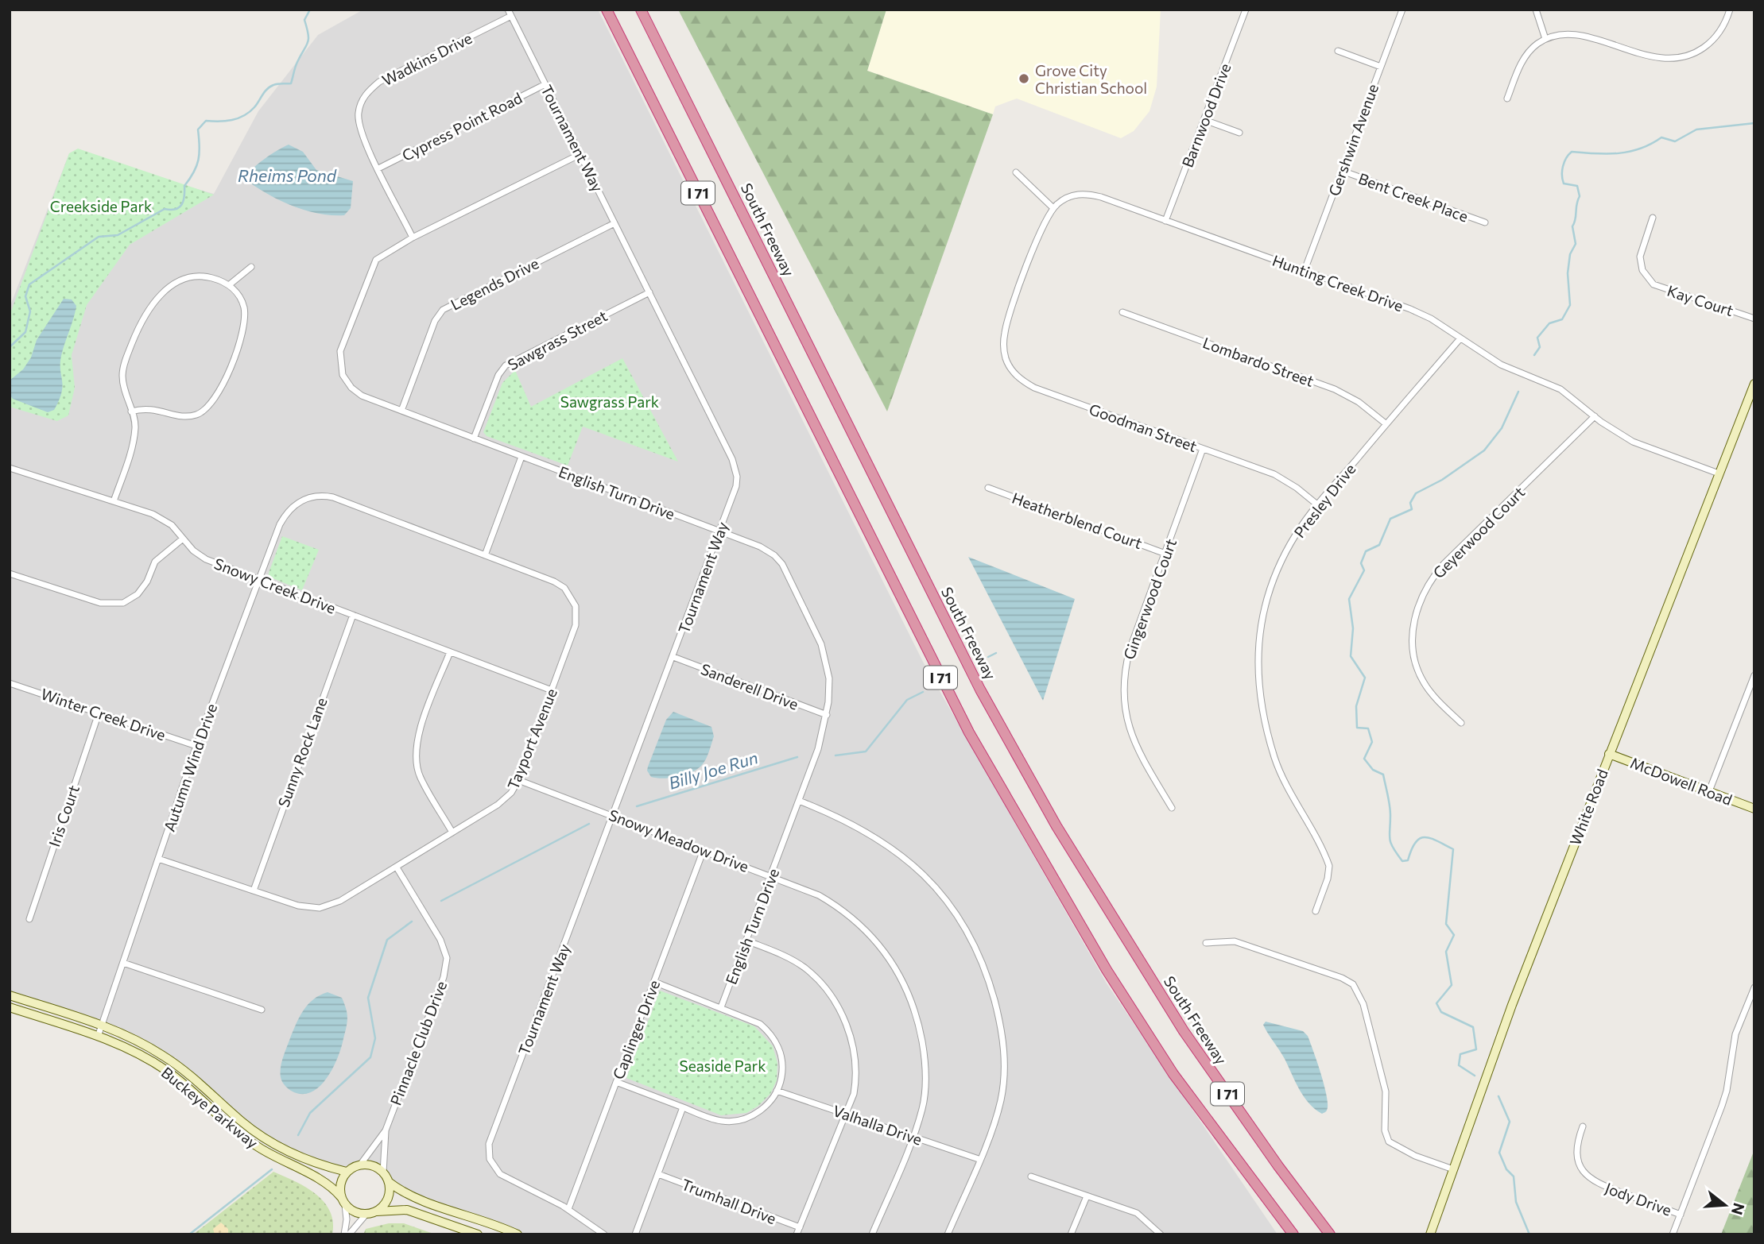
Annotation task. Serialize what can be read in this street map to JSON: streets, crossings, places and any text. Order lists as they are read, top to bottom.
{
  "streets": {
    "highway": ["I 71", "South Freeway"],
    "street": [
      "Wadkins Drive",
      "Barnwood Drive",
      "Cypress Point Road",
      "Tournament Way",
      "Gershwin Avenue",
      "Bent Creek Place",
      "Hunting Creek Drive",
      "Legends Drive",
      "Kay Court",
      "Sawgrass Street",
      "Lombardo Street",
      "Goodman Street",
      "English Turn Drive",
      "Presley Drive",
      "Heatherblend Court",
      "Geyerwood Court",
      "Snowy Creek Drive",
      "Gingerwood Court",
      "Sanderell Drive",
      "Winter Creek Drive",
      "Tayport Avenue",
      "Sunny Rock Lane",
      "Autumn Wind Drive",
      "McDowell Road",
      "White Road",
      "Iris Court",
      "Snowy Meadow Drive",
      "Caplinger Drive",
      "Pinnacle Club Drive",
      "Buckeye Parkway",
      "Valhalla Drive",
      "Jody Drive",
      "Trumhall Drive"
    ]
  },
  "crossings": [
    ["Wadkins Drive", "Cypress Point Road"],
    ["Wadkins Drive", "Tournament Way"],
    ["Wadkins Drive", "English Turn Drive"],
    ["Barnwood Drive", "Hunting Creek Drive"],
    ["Cypress Point Road", "Tournament Way"],
    ["Tournament Way", "Legends Drive"],
    ["Tournament Way", "Sawgrass Street"],
    ["Tournament Way", "English Turn Drive"],
    ["Tournament Way", "Sanderell Drive"],
    ["Tournament Way", "Snowy Meadow Drive"],
    ["Tournament Way", "Caplinger Drive"],
    ["Gershwin Avenue", "Bent Creek Place"],
    ["Gershwin Avenue", "Hunting Creek Drive"],
    ["Hunting Creek Drive", "Goodman Street"],
    ["Hunting Creek Drive", "Presley Drive"],
    ["Hunting Creek Drive", "Geyerwood Court"],
    ["Hunting Creek Drive", "White Road"],
    ["Legends Drive", "English Turn Drive"],
    ["Sawgrass Street", "English Turn Drive"],
    ["Lombardo Street", "Presley Drive"],
    ["Goodman Street", "Presley Drive"],
    ["Goodman Street", "Gingerwood Court"],
    ["English Turn Drive", "Sanderell Drive"],
    ["English Turn Drive", "Snowy Meadow Drive"],
    ["Heatherblend Court", "Gingerwood Court"],
    ["Snowy Creek Drive", "Tayport Avenue"],
    ["Snowy Creek Drive", "Sunny Rock Lane"],
    ["Snowy Creek Drive", "Autumn Wind Drive"],
    ["Winter Creek Drive", "Autumn Wind Drive"],
    ["Winter Creek Drive", "Iris Court"],
    ["Tayport Avenue", "Sunny Rock Lane"],
    ["Tayport Avenue", "Autumn Wind Drive"],
    ["Tayport Avenue", "Snowy Meadow Drive"],
    ["Tayport Avenue", "Pinnacle Club Drive"],
    ["Autumn Wind Drive", "Buckeye Parkway"],
    ["McDowell Road", "White Road"],
    ["Snowy Meadow Drive", "Caplinger Drive"],
    ["Snowy Meadow Drive", "Valhalla Drive"],
    ["Pinnacle Club Drive", "Buckeye Parkway"]
  ],
  "water": ["Rheims Pond", "Billy Joe Run"],
  "parks": ["Creekside Park", "Sawgrass Park", "Seaside Park"],
  "places": ["Grove City Christian School"],
  "north": "right"
}
